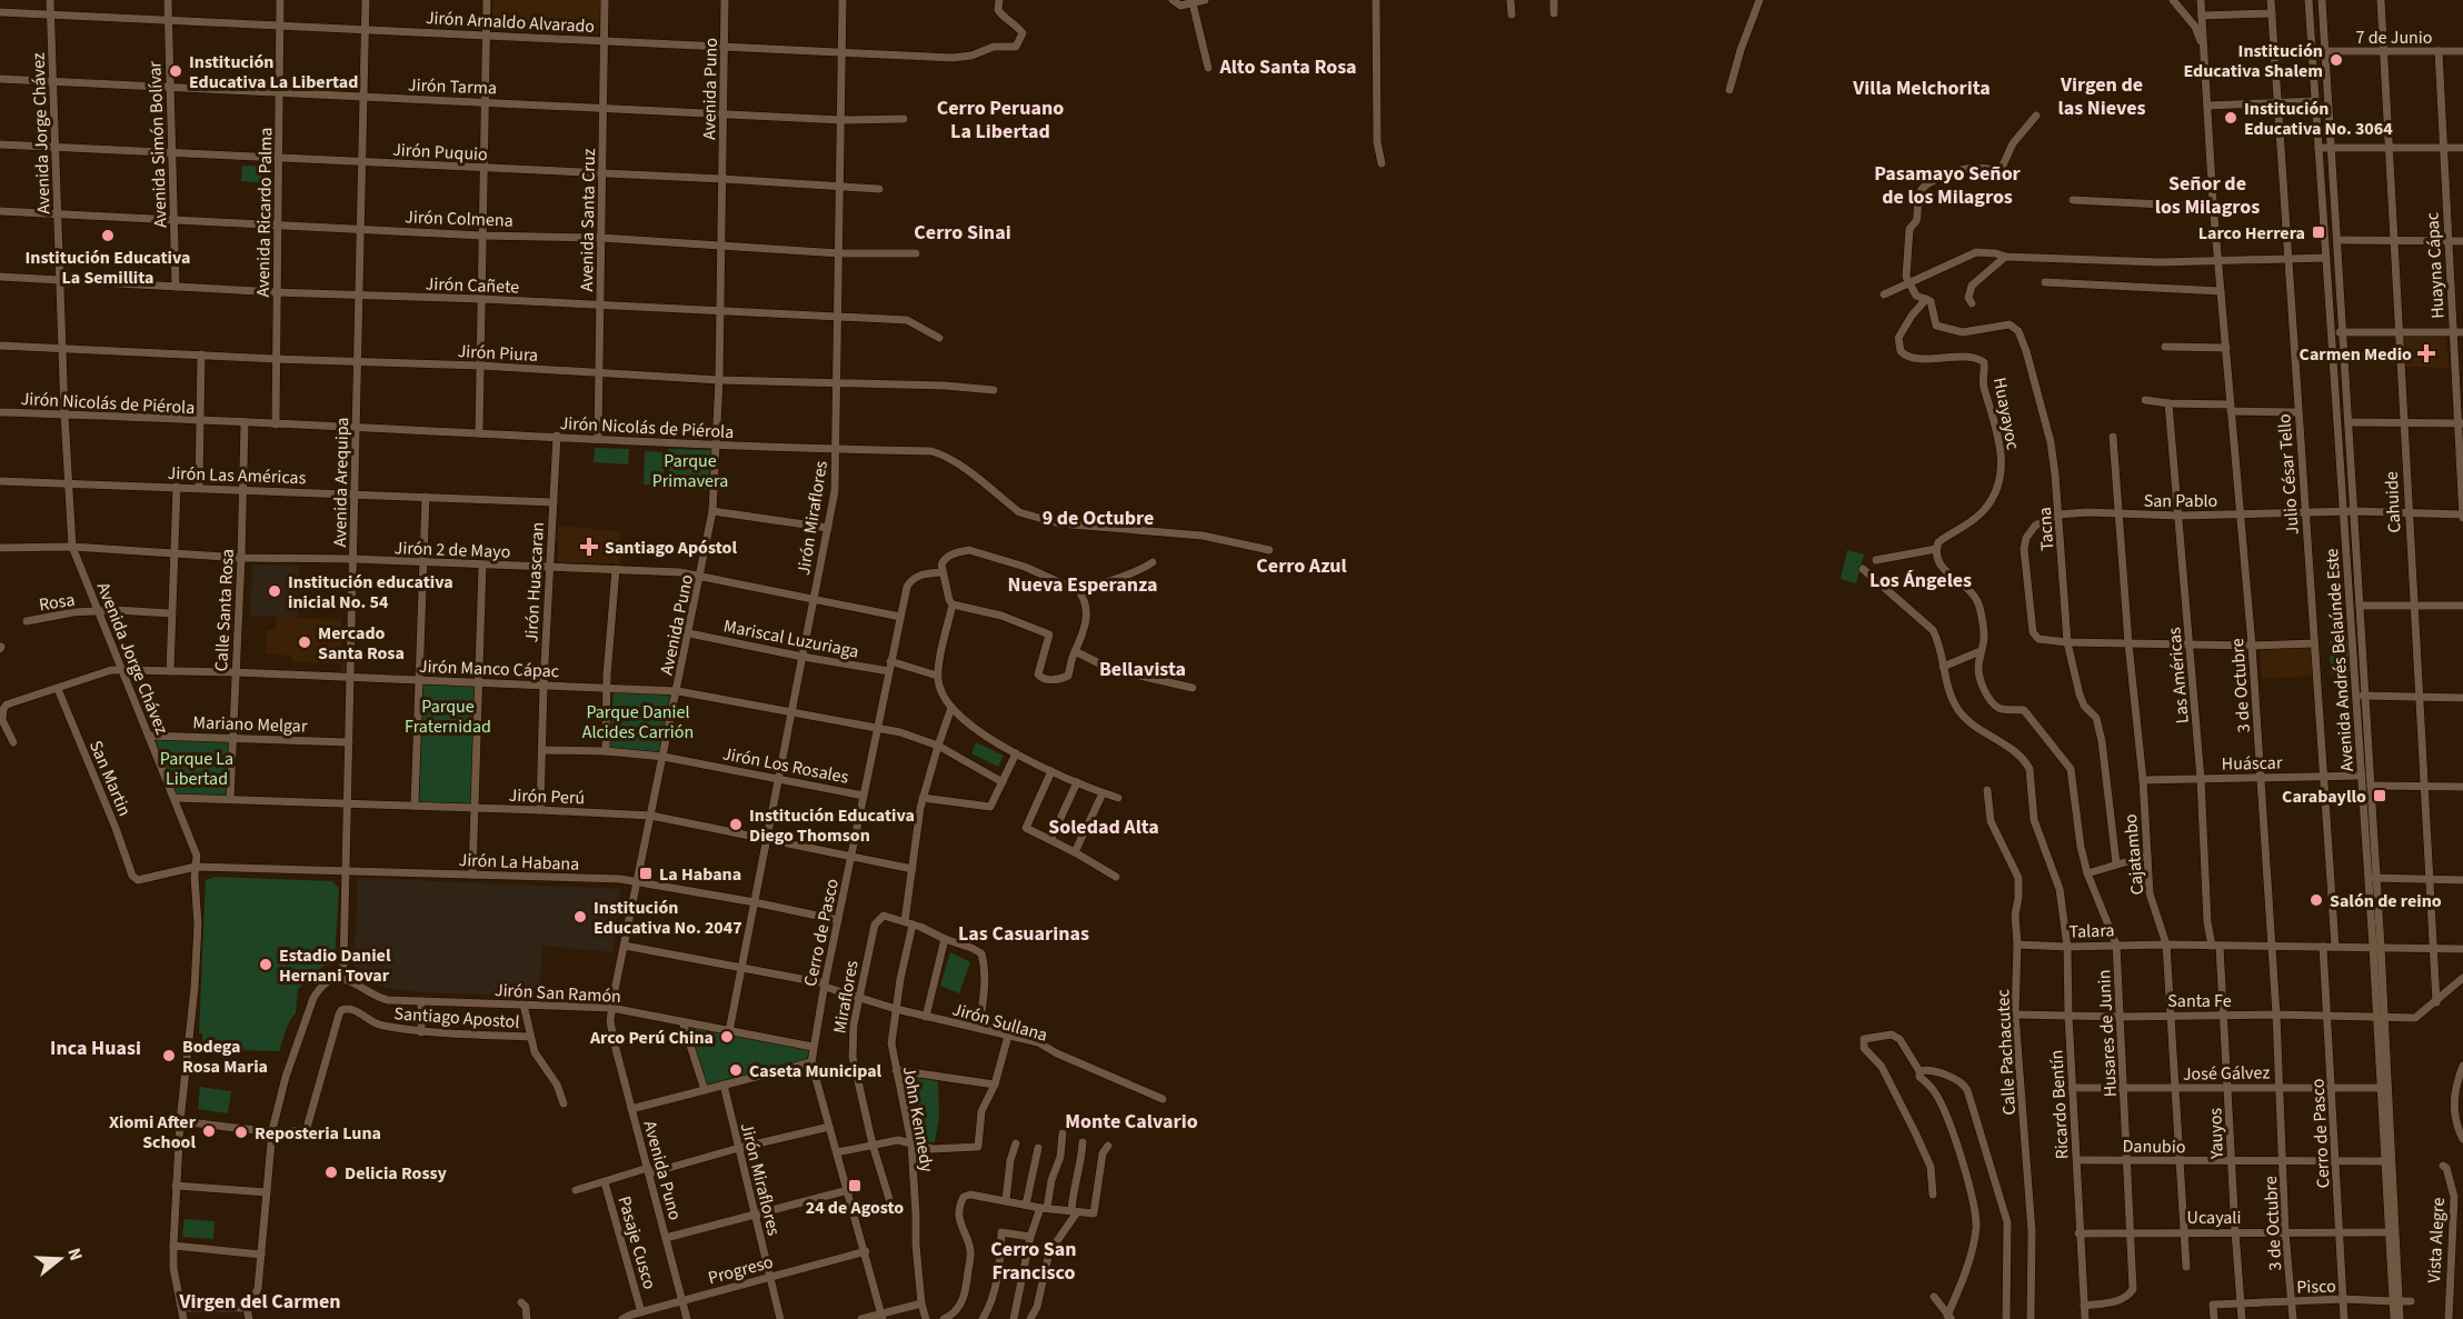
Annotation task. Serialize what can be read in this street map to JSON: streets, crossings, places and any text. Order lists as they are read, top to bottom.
{
  "streets": {
    "street": [
      "Jirón Arnaldo Alvarado",
      "7 de Junio",
      "Jirón Tarma",
      "Avenida Puno",
      "Avenida Jorge Chávez",
      "Avenida Simón Bolívar",
      "Jirón Puquio",
      "Avenida Ricardo Palma",
      "Jirón Colmena",
      "Avenida Santa Cruz",
      "Huayna Cápac",
      "Jirón Cañete",
      "Jirón Piura",
      "Jirón Nicolás de Piérola",
      "Huayayoc",
      "Jirón Las Américas",
      "Julio César Tello",
      "Avenida Arequipa",
      "San Pablo",
      "Cahuide",
      "Jirón Miraflores",
      "Tacna",
      "Jirón 2 de Mayo",
      "Jirón Huascaran",
      "Rosa",
      "Calle Santa Rosa",
      "Mariscal Luzuriaga",
      "Avenida Andrés Belaúnde Este",
      "Jirón Manco Cápac",
      "Las Américas",
      "3 de Octubre",
      "Mariano Melgar",
      "Huáscar",
      "Jirón Los Rosales",
      "San Martin",
      "Jirón Perú",
      "Cajatambo",
      "Jirón La Habana",
      "Talara",
      "Cerro de Pasco",
      "Jirón San Ramón",
      "Miraflores",
      "Santa Fe",
      "Santiago Apostol",
      "Jirón Sullana",
      "Husares de Junin",
      "Calle Pachacutec",
      "José Gálvez",
      "Ricardo Bentín",
      "John Kennedy",
      "Yauyos",
      "Danubio",
      "Ucayali",
      "Vista Alegre",
      "Pasaje Cusco",
      "Progreso",
      "Pisco"
    ]
  },
  "crossings": [
    ["Jirón Arnaldo Alvarado", "Avenida Puno"],
    ["Jirón Arnaldo Alvarado", "Avenida Jorge Chávez"],
    ["Jirón Arnaldo Alvarado", "Avenida Simón Bolívar"],
    ["Jirón Arnaldo Alvarado", "Avenida Ricardo Palma"],
    ["Jirón Arnaldo Alvarado", "Avenida Santa Cruz"],
    ["Jirón Arnaldo Alvarado", "Avenida Arequipa"],
    ["Jirón Arnaldo Alvarado", "Jirón Miraflores"],
    ["7 de Junio", "Huayna Cápac"],
    ["7 de Junio", "Cahuide"],
    ["7 de Junio", "Avenida Andrés Belaúnde Este"],
    ["Jirón Tarma", "Avenida Puno"],
    ["Jirón Tarma", "Avenida Jorge Chávez"],
    ["Jirón Tarma", "Avenida Simón Bolívar"],
    ["Jirón Tarma", "Avenida Ricardo Palma"],
    ["Jirón Tarma", "Avenida Santa Cruz"],
    ["Jirón Tarma", "Avenida Arequipa"],
    ["Jirón Tarma", "Jirón Miraflores"],
    ["Avenida Puno", "Jirón Puquio"],
    ["Avenida Puno", "Jirón Colmena"],
    ["Avenida Puno", "Jirón Cañete"],
    ["Avenida Puno", "Jirón Piura"],
    ["Avenida Puno", "Jirón Nicolás de Piérola"],
    ["Avenida Puno", "Jirón 2 de Mayo"],
    ["Avenida Puno", "Mariscal Luzuriaga"],
    ["Avenida Puno", "Jirón Manco Cápac"],
    ["Avenida Puno", "Jirón Los Rosales"],
    ["Avenida Puno", "Jirón Perú"],
    ["Avenida Puno", "Jirón La Habana"],
    ["Avenida Puno", "Jirón San Ramón"],
    ["Avenida Puno", "Jirón Sullana"],
    ["Avenida Puno", "Progreso"],
    ["Avenida Jorge Chávez", "Jirón Puquio"],
    ["Avenida Jorge Chávez", "Jirón Colmena"],
    ["Avenida Jorge Chávez", "Jirón Cañete"],
    ["Avenida Jorge Chávez", "Jirón Piura"],
    ["Avenida Jorge Chávez", "Jirón Nicolás de Piérola"],
    ["Avenida Jorge Chávez", "Jirón Las Américas"],
    ["Avenida Jorge Chávez", "Jirón 2 de Mayo"],
    ["Avenida Jorge Chávez", "Rosa"],
    ["Avenida Jorge Chávez", "Jirón Manco Cápac"],
    ["Avenida Jorge Chávez", "Mariano Melgar"],
    ["Avenida Jorge Chávez", "San Martin"],
    ["Avenida Jorge Chávez", "Jirón Perú"],
    ["Avenida Jorge Chávez", "Jirón La Habana"],
    ["Avenida Simón Bolívar", "Jirón Puquio"],
    ["Avenida Simón Bolívar", "Jirón Colmena"],
    ["Avenida Simón Bolívar", "Jirón Cañete"],
    ["Jirón Puquio", "Avenida Ricardo Palma"],
    ["Jirón Puquio", "Avenida Santa Cruz"],
    ["Jirón Puquio", "Avenida Arequipa"],
    ["Jirón Puquio", "Jirón Miraflores"],
    ["Avenida Ricardo Palma", "Jirón Colmena"],
    ["Avenida Ricardo Palma", "Jirón Cañete"],
    ["Avenida Ricardo Palma", "Jirón Piura"],
    ["Avenida Ricardo Palma", "Jirón Nicolás de Piérola"],
    ["Jirón Colmena", "Avenida Santa Cruz"],
    ["Jirón Colmena", "Avenida Arequipa"],
    ["Jirón Colmena", "Jirón Miraflores"],
    ["Avenida Santa Cruz", "Jirón Cañete"],
    ["Avenida Santa Cruz", "Jirón Piura"],
    ["Avenida Santa Cruz", "Jirón Nicolás de Piérola"],
    ["Huayna Cápac", "San Pablo"],
    ["Jirón Cañete", "Avenida Arequipa"],
    ["Jirón Cañete", "Jirón Miraflores"],
    ["Jirón Piura", "Avenida Arequipa"],
    ["Jirón Piura", "Jirón Miraflores"],
    ["Jirón Nicolás de Piérola", "Avenida Arequipa"],
    ["Jirón Nicolás de Piérola", "Jirón Miraflores"],
    ["Jirón Nicolás de Piérola", "Jirón Huascaran"],
    ["Jirón Nicolás de Piérola", "Calle Santa Rosa"],
    ["Huayayoc", "Tacna"],
    ["Jirón Las Américas", "Avenida Arequipa"],
    ["Jirón Las Américas", "Jirón Huascaran"],
    ["Jirón Las Américas", "Calle Santa Rosa"],
    ["Julio César Tello", "San Pablo"],
    ["Julio César Tello", "Huáscar"],
    ["Julio César Tello", "Talara"],
    ["Avenida Arequipa", "Jirón 2 de Mayo"],
    ["Avenida Arequipa", "Jirón Manco Cápac"],
    ["Avenida Arequipa", "Mariano Melgar"],
    ["Avenida Arequipa", "Jirón Perú"],
    ["Avenida Arequipa", "Jirón La Habana"],
    ["San Pablo", "Cahuide"],
    ["San Pablo", "Tacna"],
    ["San Pablo", "Avenida Andrés Belaúnde Este"],
    ["San Pablo", "Las Américas"],
    ["San Pablo", "3 de Octubre"],
    ["San Pablo", "Cajatambo"],
    ["Cahuide", "Talara"],
    ["Cahuide", "Santa Fe"],
    ["Jirón Miraflores", "Jirón 2 de Mayo"],
    ["Jirón Miraflores", "Mariscal Luzuriaga"],
    ["Jirón Miraflores", "Jirón Manco Cápac"],
    ["Jirón Miraflores", "Jirón Los Rosales"],
    ["Jirón Miraflores", "Jirón Perú"],
    ["Jirón Miraflores", "Jirón La Habana"],
    ["Jirón Miraflores", "Jirón San Ramón"],
    ["Jirón Miraflores", "Jirón Sullana"],
    ["Jirón Miraflores", "Progreso"],
    ["Jirón 2 de Mayo", "Jirón Huascaran"],
    ["Jirón 2 de Mayo", "Calle Santa Rosa"],
    ["Jirón 2 de Mayo", "Cerro de Pasco"],
    ["Jirón Huascaran", "Jirón Manco Cápac"],
    ["Jirón Huascaran", "Jirón Los Rosales"],
    ["Jirón Huascaran", "Jirón Perú"],
    ["Calle Santa Rosa", "Jirón Manco Cápac"],
    ["Calle Santa Rosa", "Mariano Melgar"],
    ["Calle Santa Rosa", "Jirón Perú"],
    ["Mariscal Luzuriaga", "Cerro de Pasco"],
    ["Avenida Andrés Belaúnde Este", "Huáscar"],
    ["Avenida Andrés Belaúnde Este", "Talara"],
    ["Avenida Andrés Belaúnde Este", "Santa Fe"],
    ["Avenida Andrés Belaúnde Este", "José Gálvez"],
    ["Avenida Andrés Belaúnde Este", "Danubio"],
    ["Avenida Andrés Belaúnde Este", "Ucayali"],
    ["Avenida Andrés Belaúnde Este", "Pisco"],
    ["Jirón Manco Cápac", "San Martin"],
    ["Jirón Manco Cápac", "Cerro de Pasco"],
    ["Jirón Manco Cápac", "John Kennedy"],
    ["Las Américas", "Huáscar"],
    ["Las Américas", "Talara"],
    ["Las Américas", "Yauyos"],
    ["3 de Octubre", "Huáscar"],
    ["3 de Octubre", "Talara"],
    ["3 de Octubre", "Santa Fe"],
    ["3 de Octubre", "José Gálvez"],
    ["3 de Octubre", "Danubio"],
    ["3 de Octubre", "Ucayali"],
    ["3 de Octubre", "Pisco"],
    ["Huáscar", "Cajatambo"],
    ["Jirón Los Rosales", "Cerro de Pasco"],
    ["San Martin", "Jirón La Habana"],
    ["Jirón Perú", "Cerro de Pasco"],
    ["Jirón Perú", "John Kennedy"],
    ["Cajatambo", "Talara"],
    ["Cajatambo", "Santa Fe"],
    ["Cajatambo", "José Gálvez"],
    ["Cajatambo", "Danubio"],
    ["Cajatambo", "Ucayali"],
    ["Jirón La Habana", "Cerro de Pasco"],
    ["Talara", "Cerro de Pasco"],
    ["Talara", "Husares de Junin"],
    ["Talara", "Calle Pachacutec"],
    ["Talara", "Ricardo Bentín"],
    ["Talara", "Yauyos"],
    ["Cerro de Pasco", "Jirón San Ramón"],
    ["Cerro de Pasco", "Santa Fe"],
    ["Cerro de Pasco", "Jirón Sullana"],
    ["Cerro de Pasco", "José Gálvez"],
    ["Cerro de Pasco", "Danubio"],
    ["Cerro de Pasco", "Ucayali"],
    ["Cerro de Pasco", "Progreso"],
    ["Cerro de Pasco", "Pisco"],
    ["Jirón San Ramón", "Santiago Apostol"],
    ["Miraflores", "Jirón Sullana"],
    ["Miraflores", "John Kennedy"],
    ["Santa Fe", "Husares de Junin"],
    ["Santa Fe", "Calle Pachacutec"],
    ["Santa Fe", "Ricardo Bentín"],
    ["Santa Fe", "Yauyos"],
    ["Jirón Sullana", "John Kennedy"],
    ["Husares de Junin", "José Gálvez"],
    ["Husares de Junin", "Ricardo Bentín"],
    ["Husares de Junin", "Danubio"],
    ["Husares de Junin", "Ucayali"],
    ["José Gálvez", "Ricardo Bentín"],
    ["José Gálvez", "Yauyos"],
    ["Ricardo Bentín", "Danubio"],
    ["Ricardo Bentín", "Ucayali"],
    ["Yauyos", "Danubio"],
    ["Yauyos", "Ucayali"],
    ["Yauyos", "Pisco"],
    ["Pasaje Cusco", "Progreso"]
  ],
  "districts": [
    "Alto Santa Rosa",
    "Virgen de las Nieves",
    "Villa Melchorita",
    "Cerro Peruano La Libertad",
    "Pasamayo Señor de los Milagros",
    "Señor de los Milagros",
    "Cerro Sinai",
    "9 de Octubre",
    "Cerro Azul",
    "Los Ángeles",
    "Nueva Esperanza",
    "Bellavista",
    "Soledad Alta",
    "Las Casuarinas",
    "Inca Huasi",
    "Monte Calvario",
    "Cerro San Francisco",
    "Virgen del Carmen"
  ],
  "parks": [
    "Parque Primavera",
    "Parque Fraternidad",
    "Parque Daniel Alcides Carrión",
    "Parque La Libertad"
  ],
  "places": {
    "other": [
      "Institución Educativa Shalem",
      "Institución Educativa La Libertad",
      "Institución Educativa No. 3064",
      "Institución Educativa La Semillita",
      "Institución educativa inicial No. 54",
      "Mercado Santa Rosa",
      "Institución Educativa Diego Thomson",
      "Salón de reino",
      "Institución Educativa No. 2047",
      "Estadio Daniel Hernani Tovar",
      "Arco Perú China",
      "Bodega Rosa Maria",
      "Caseta Municipal",
      "Xiomi After School",
      "Reposteria Luna",
      "Delicia Rossy"
    ],
    "transit": [
      "Larco Herrera",
      "Carabayllo",
      "La Habana",
      "24 de Agosto"
    ],
    "health": ["Carmen Medio", "Santiago Apóstol"]
  },
  "north": "right"
}
